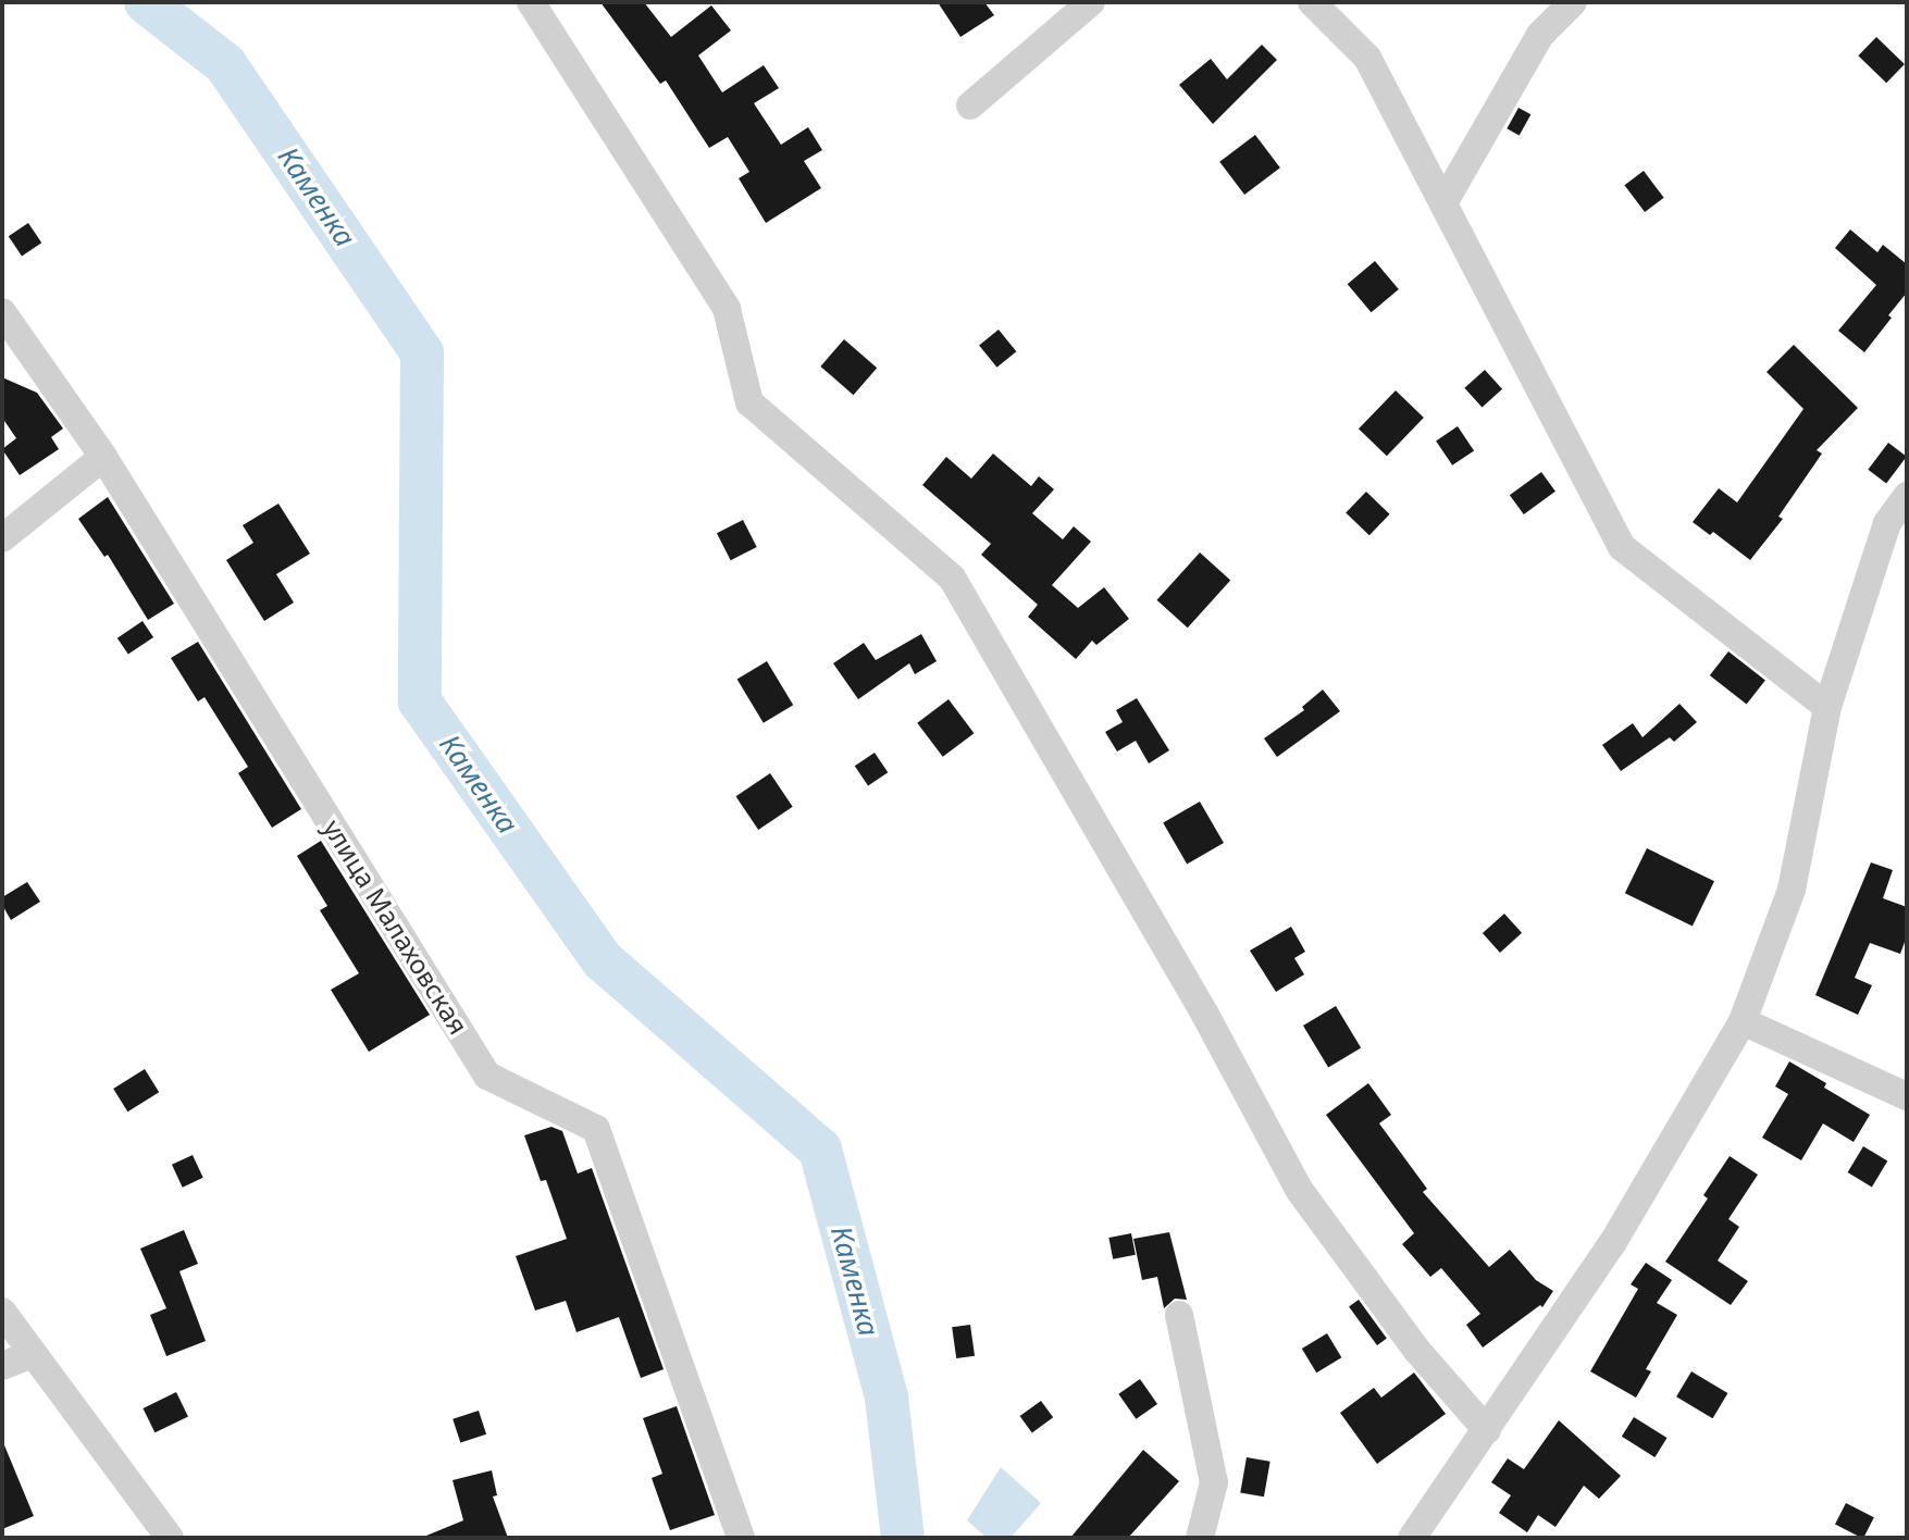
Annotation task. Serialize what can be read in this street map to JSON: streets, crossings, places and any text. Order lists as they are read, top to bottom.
{
  "streets": {
    "street": ["улица Малаховская"]
  },
  "water": ["Каменка"]
}
